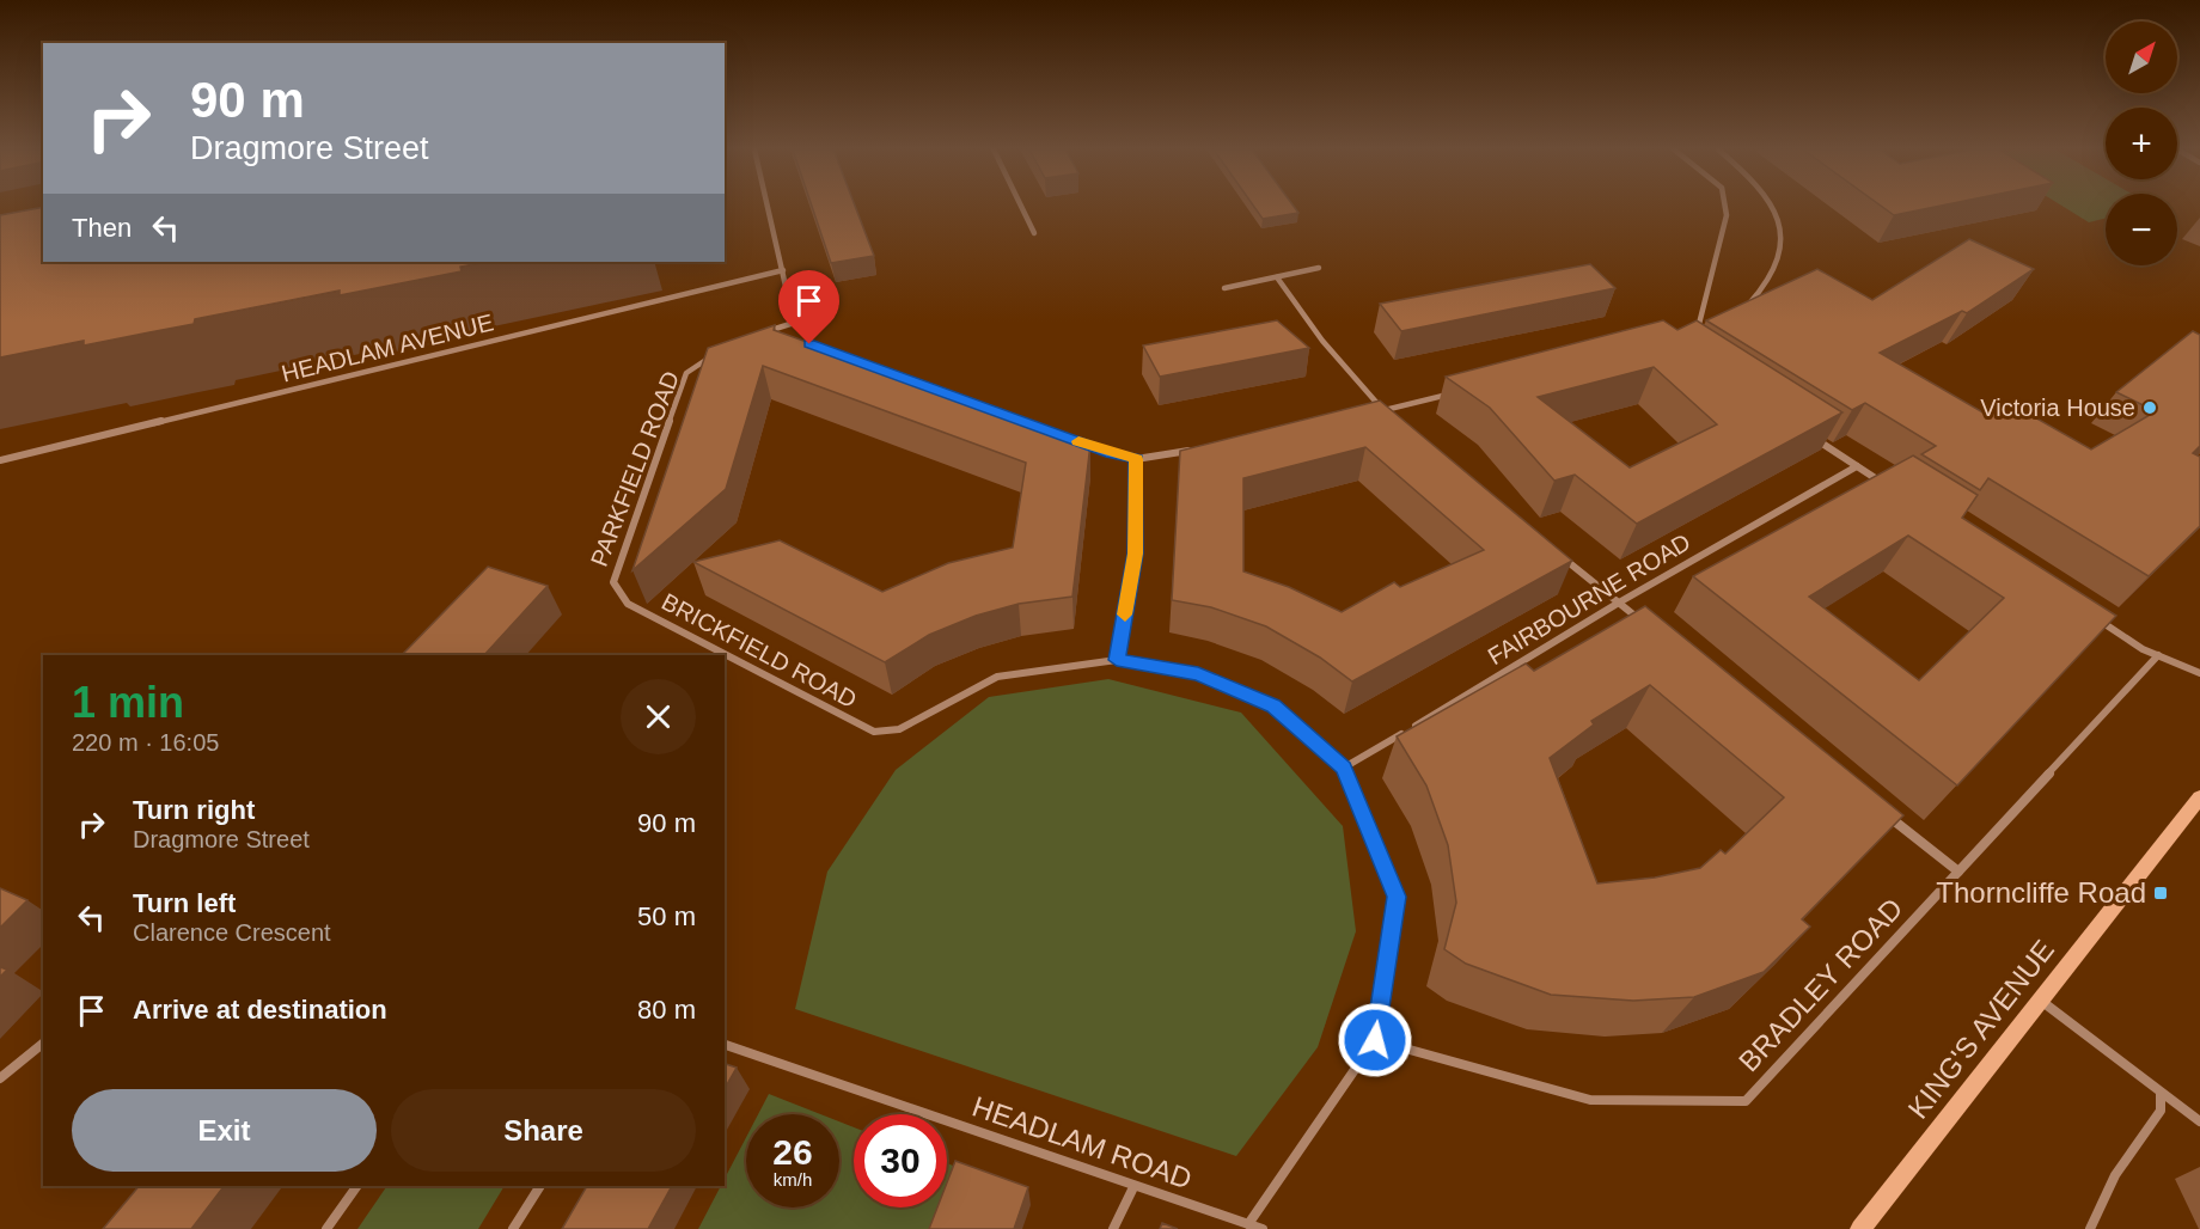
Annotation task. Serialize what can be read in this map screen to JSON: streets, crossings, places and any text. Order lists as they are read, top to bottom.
{
  "streets": {
    "main road": ["KING'S AVENUE"],
    "street": [
      "HEADLAM AVENUE",
      "PARKFIELD ROAD",
      "FAIRBOURNE ROAD",
      "BRICKFIELD ROAD",
      "BRADLEY ROAD",
      "HEADLAM ROAD"
    ]
  },
  "crossings": [
    ["PARKFIELD ROAD", "BRICKFIELD ROAD"]
  ],
  "places": {
    "other": ["Victoria House"],
    "transit": ["Thorncliffe Road"]
  },
  "north": "top right",
  "page": {
    "map_buttons": ["+", "−"],
    "turn": ["90 m", "Dragmore Street"],
    "then": "Then",
    "heading": ["1 min", "220 m · 16:05"],
    "list": [
      {
        "name": "Turn right",
        "note": "Dragmore Street",
        "value": "90 m"
      },
      {
        "name": "Turn left",
        "note": "Clarence Crescent",
        "value": "50 m"
      },
      {
        "name": "Arrive at destination",
        "value": "80 m"
      }
    ],
    "buttons": ["Exit", "Share"],
    "speed": "26 km/h",
    "limit": "30"
  }
}
